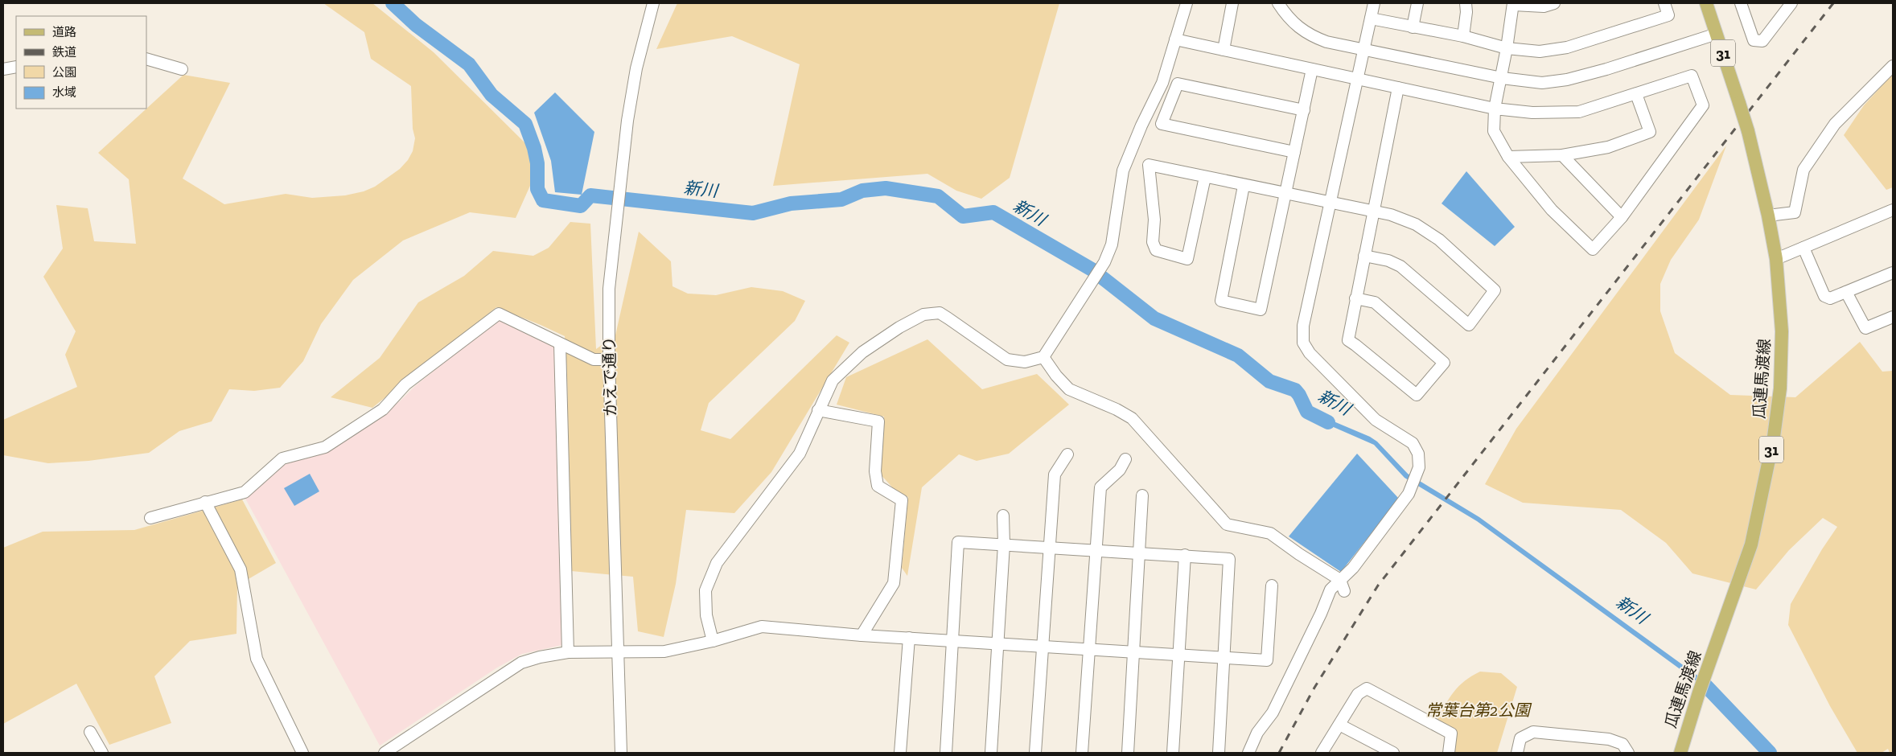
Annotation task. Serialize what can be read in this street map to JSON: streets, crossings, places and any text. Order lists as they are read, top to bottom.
{
  "streets": {
    "main road": ["31", "瓜連馬渡線"],
    "street": ["かえで通り"]
  },
  "water": ["新川"],
  "parks": ["常葉台第2公園"],
  "legend": [
    "道路",
    "鉄道",
    "公園",
    "水域"
  ]
}
